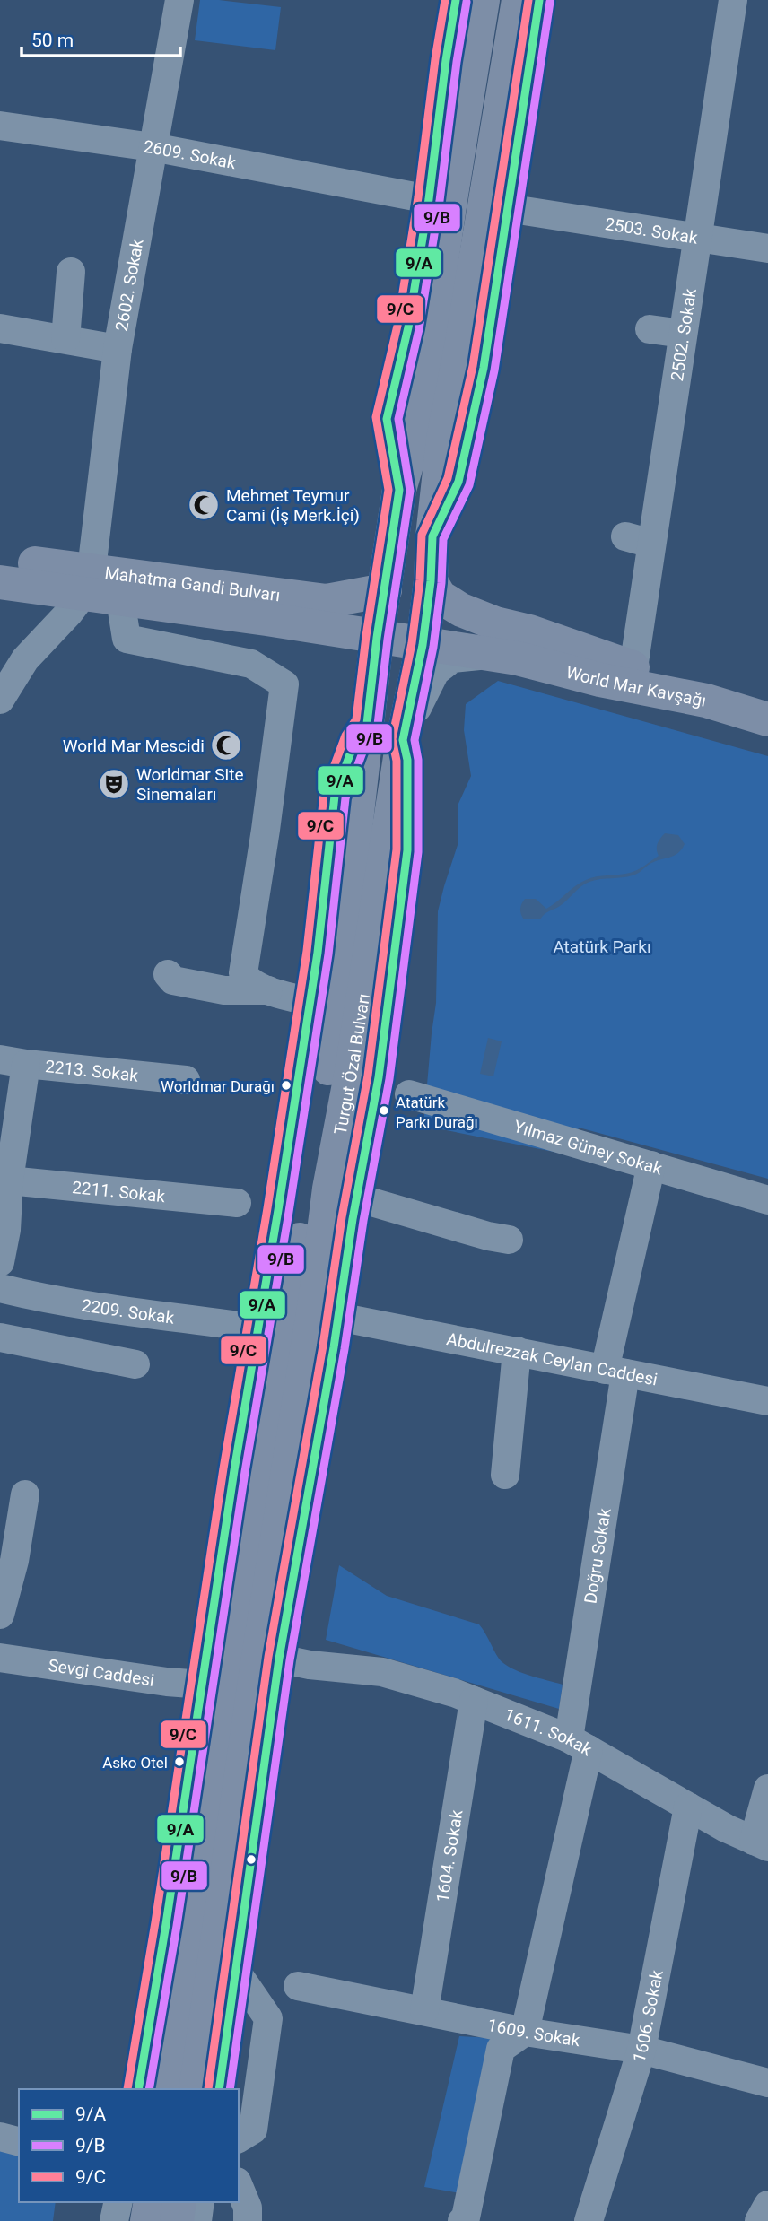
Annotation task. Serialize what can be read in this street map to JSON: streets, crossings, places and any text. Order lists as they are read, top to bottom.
{
  "streets": {
    "main road": ["Mahatma Gandi Bulvarı", "World Mar Kavşağı", "Turgut Özal Bulvarı"],
    "street": [
      "2609. Sokak",
      "2503. Sokak",
      "2602. Sokak",
      "2502. Sokak",
      "2213. Sokak",
      "Yılmaz Güney Sokak",
      "2211. Sokak",
      "2209. Sokak",
      "Abdulrezzak Ceylan Caddesi",
      "Doğru Sokak",
      "Sevgi Caddesi",
      "1611. Sokak",
      "1604. Sokak",
      "1606. Sokak",
      "1609. Sokak"
    ]
  },
  "crossings": [
    ["2609. Sokak", "2503. Sokak"],
    ["2609. Sokak", "2602. Sokak"],
    ["2609. Sokak", "Turgut Özal Bulvarı"],
    ["2503. Sokak", "2502. Sokak"],
    ["2503. Sokak", "Turgut Özal Bulvarı"],
    ["2602. Sokak", "Mahatma Gandi Bulvarı"],
    ["2502. Sokak", "World Mar Kavşağı"],
    ["Mahatma Gandi Bulvarı", "World Mar Kavşağı"],
    ["Mahatma Gandi Bulvarı", "Turgut Özal Bulvarı"],
    ["World Mar Kavşağı", "Turgut Özal Bulvarı"],
    ["Yılmaz Güney Sokak", "Doğru Sokak"],
    ["Abdulrezzak Ceylan Caddesi", "Doğru Sokak"],
    ["Doğru Sokak", "1611. Sokak"],
    ["Doğru Sokak", "1609. Sokak"],
    ["1611. Sokak", "1604. Sokak"],
    ["1611. Sokak", "1606. Sokak"],
    ["1604. Sokak", "1609. Sokak"],
    ["1606. Sokak", "1609. Sokak"]
  ],
  "parks": ["Atatürk Parkı"],
  "places": {
    "mosque": ["Mehmet Teymur Cami (İş Merk.İçi)", "World Mar Mescidi"],
    "theatre": ["Worldmar Site Sinemaları"],
    "other": ["Worldmar Durağı", "Atatürk Parkı Durağı", "Asko Otel"]
  },
  "lines": ["transit line 9/A", "transit line 9/C", "transit line 9/B"],
  "legend": ["9/A", "9/B", "9/C"],
  "scale_bar": "50 m"
}
